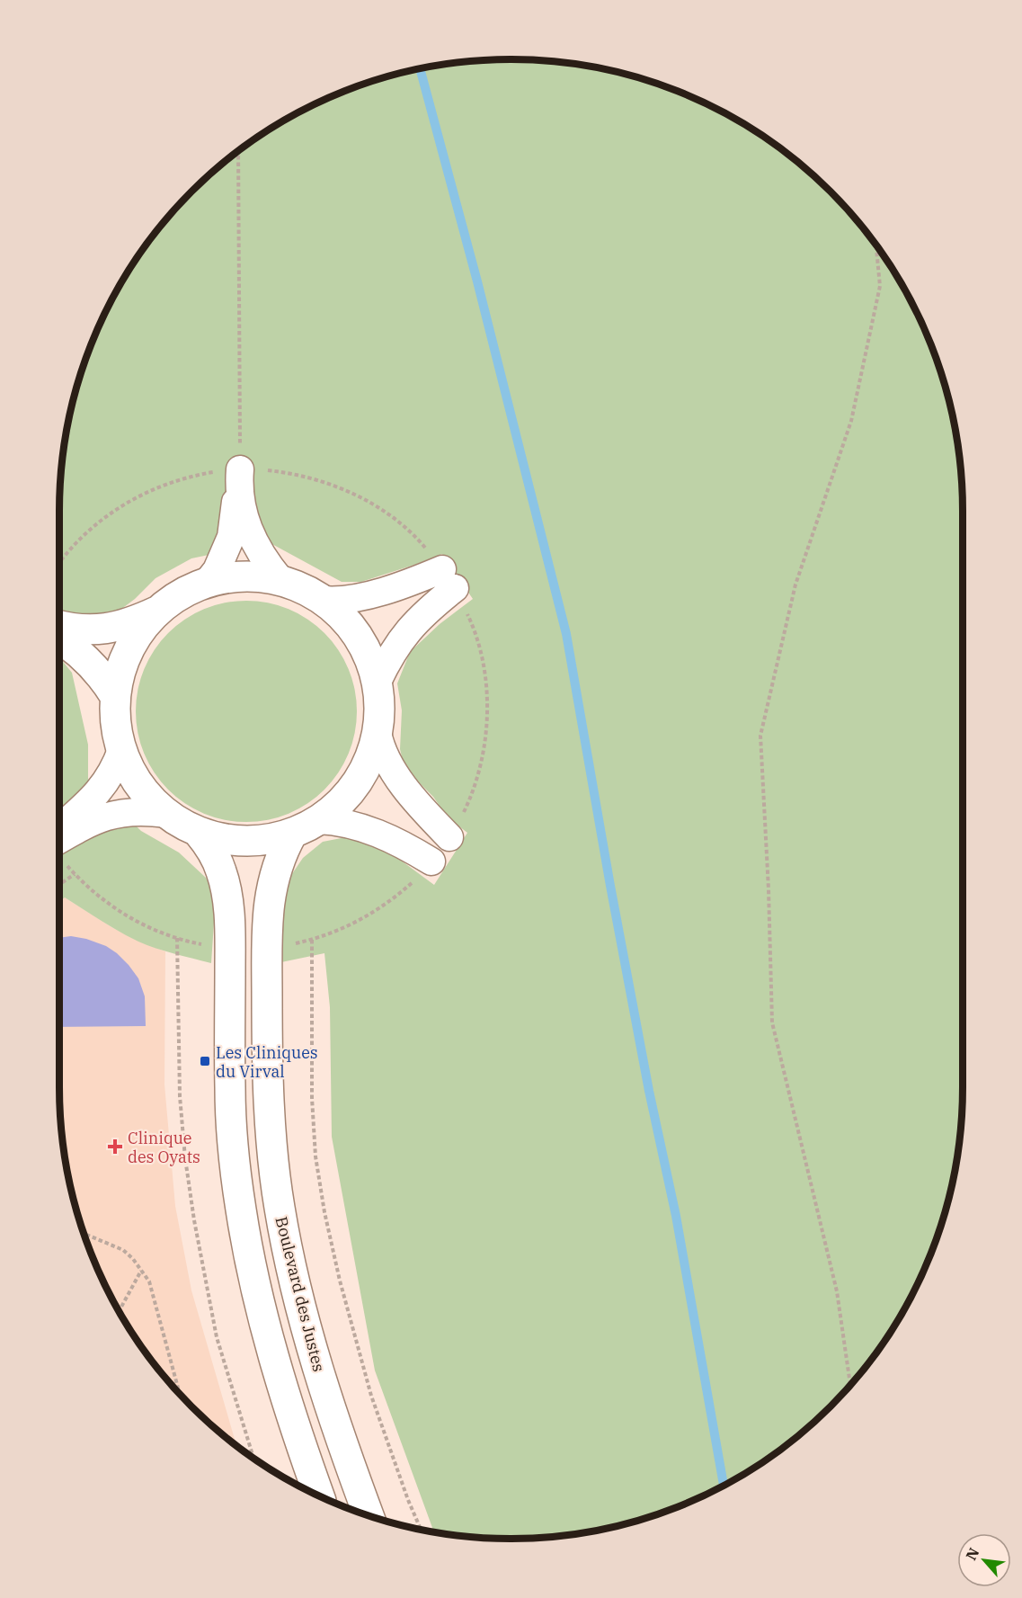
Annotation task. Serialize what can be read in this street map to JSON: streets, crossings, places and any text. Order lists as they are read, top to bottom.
{
  "streets": {
    "street": ["Boulevard des Justes"]
  },
  "places": {
    "transit": ["Les Cliniques du Virval"],
    "health": ["Clinique des Oyats"]
  },
  "north": "top left"
}
